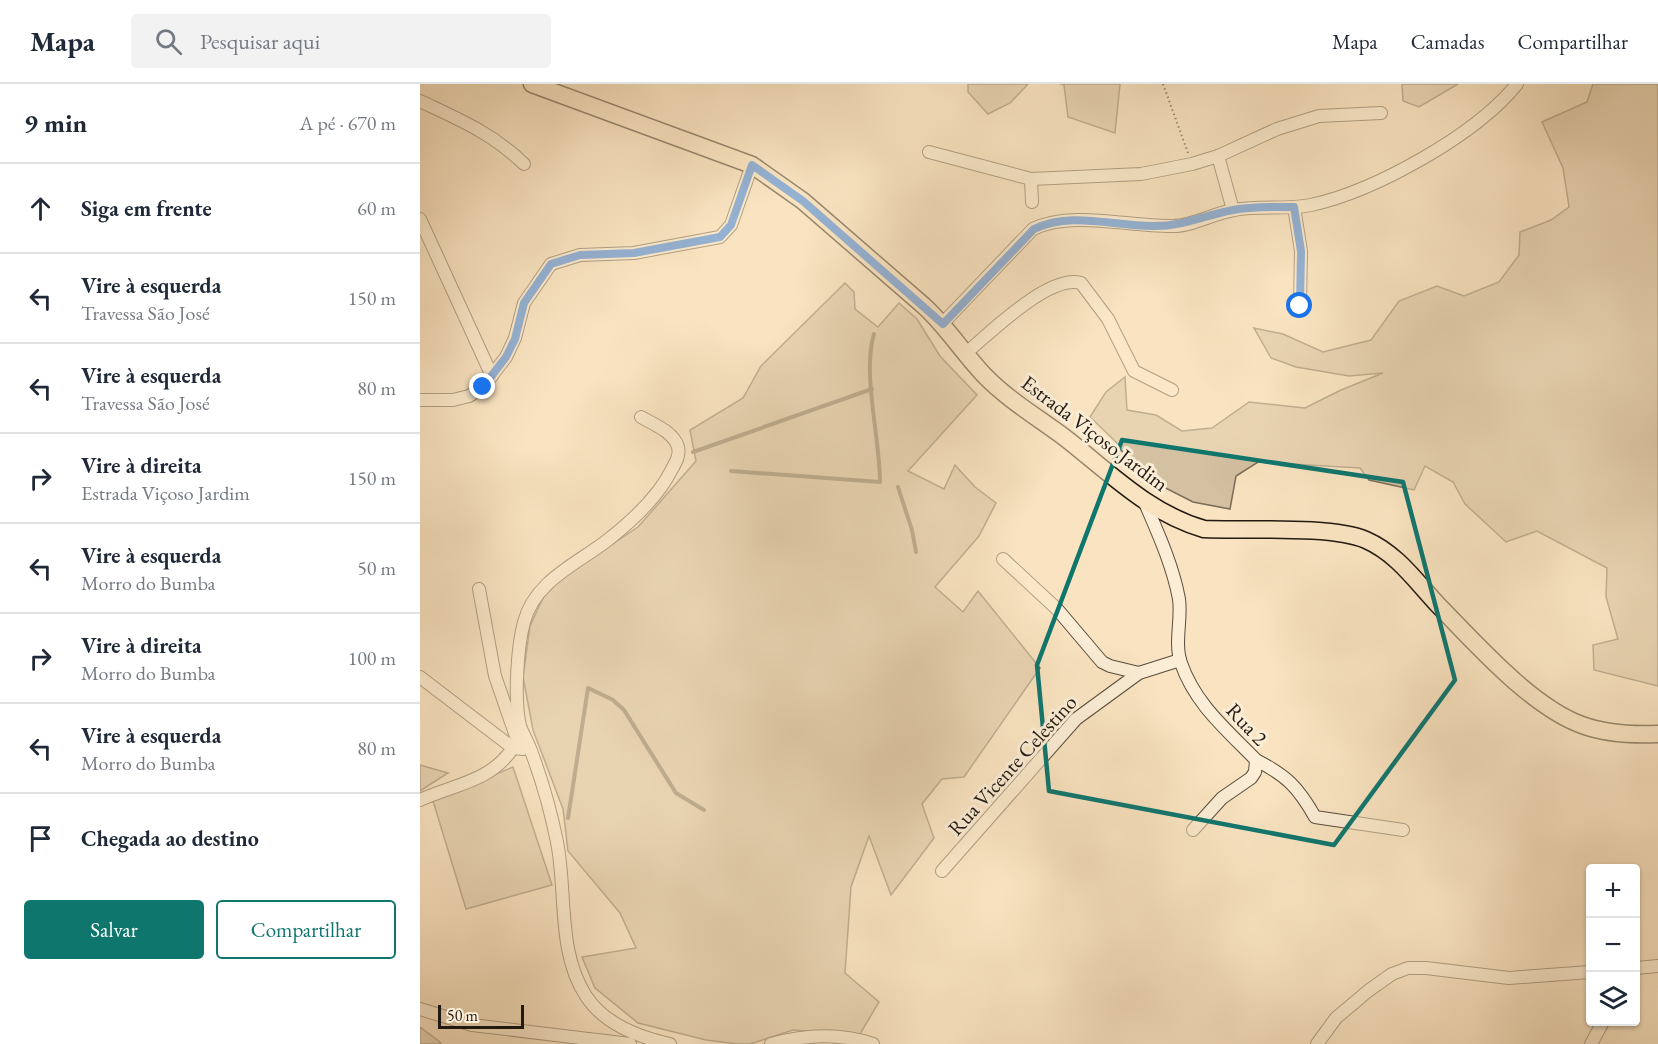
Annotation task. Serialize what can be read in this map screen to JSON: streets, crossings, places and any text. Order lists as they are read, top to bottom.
{
  "streets": {
    "main road": ["Estrada Viçoso Jardim"],
    "street": ["Rua 2", "Rua Vicente Celestino"]
  },
  "crossings": [
    ["Rua 2", "Rua Vicente Celestino"]
  ],
  "scale_bar": "50 m",
  "page": {
    "header": "Mapa",
    "search": "Pesquisar aqui",
    "nav": ["Mapa", "Camadas", "Compartilhar"],
    "heading": ["9 min", "A pé · 670 m"],
    "list": [
      ["Siga em frente", "60 m"],
      ["Vire à esquerda", "Travessa São José", "150 m"],
      ["Vire à esquerda", "Travessa São José", "80 m"],
      ["Vire à direita", "Estrada Viçoso Jardim", "150 m"],
      ["Vire à esquerda", "Morro do Bumba", "50 m"],
      ["Vire à direita", "Morro do Bumba", "100 m"],
      ["Vire à esquerda", "Morro do Bumba", "80 m"],
      "Chegada ao destino"
    ],
    "map_buttons": ["+", "−"],
    "buttons": ["Salvar", "Compartilhar"],
    "scale": "50 m"
  }
}
